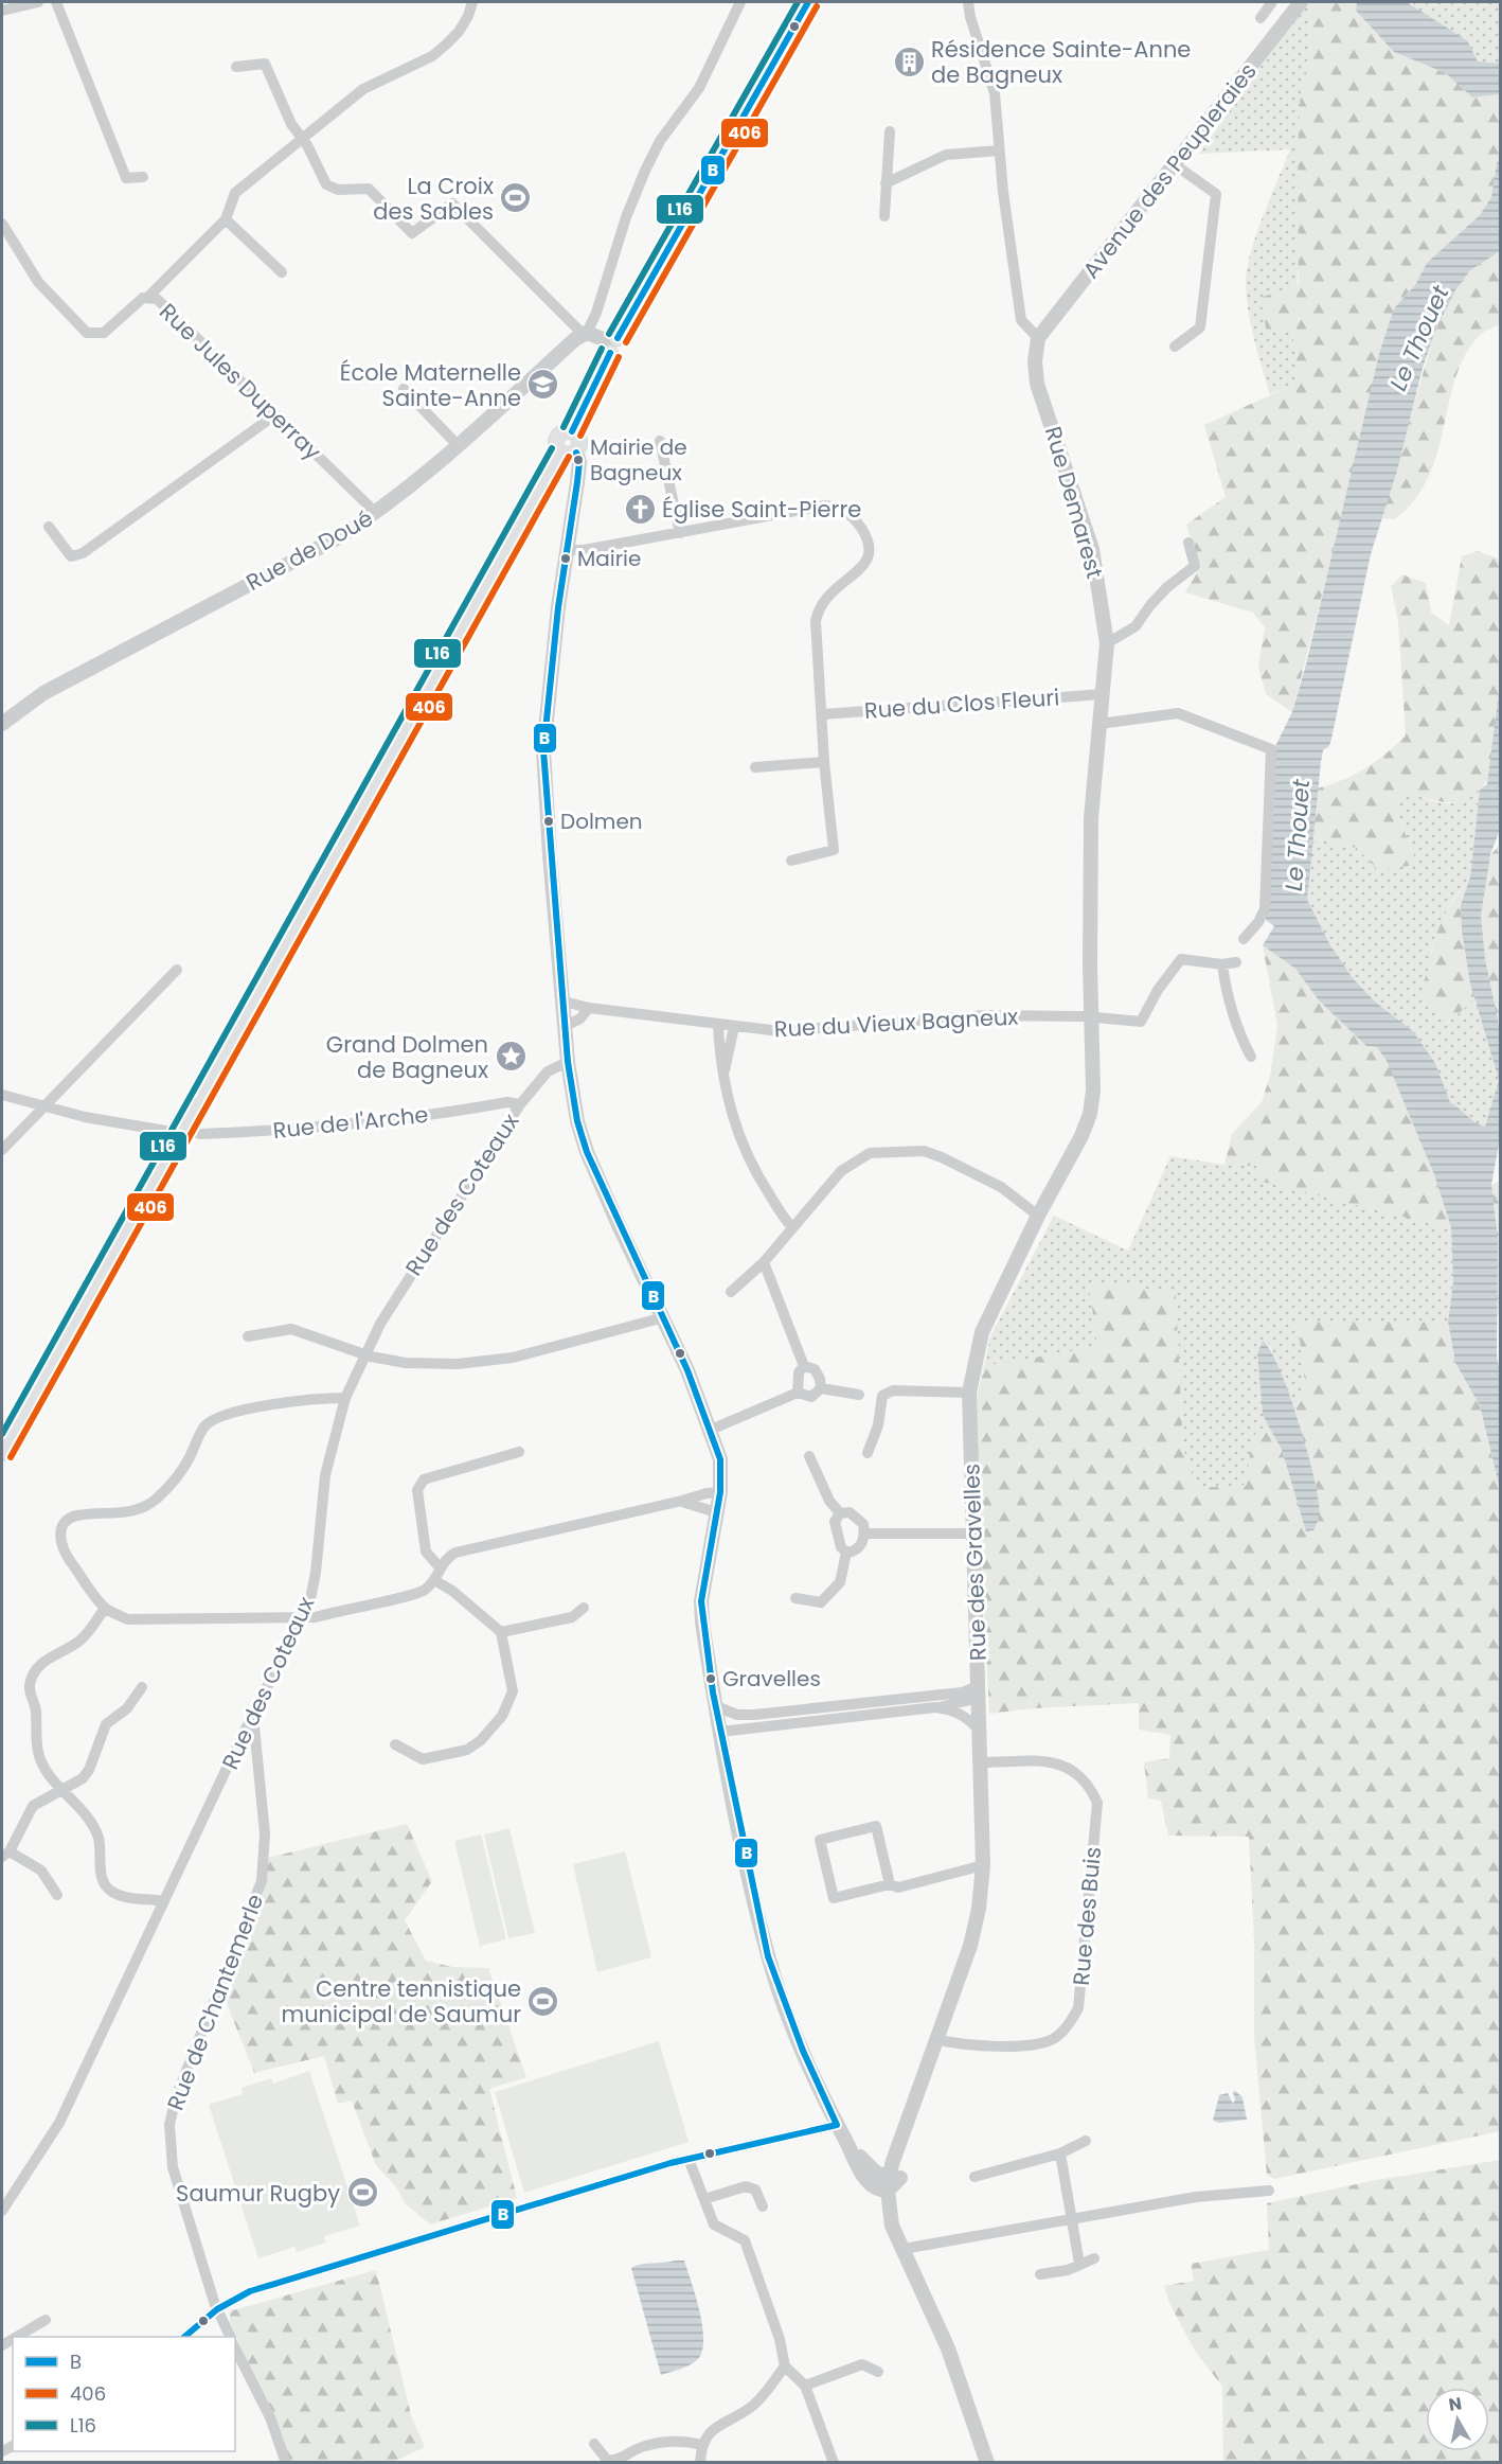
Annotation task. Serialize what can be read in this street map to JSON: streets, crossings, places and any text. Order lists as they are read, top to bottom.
{
  "streets": {
    "street": [
      "Avenue des Peupleraies",
      "Rue Jules Duperray",
      "Rue Demarest",
      "Rue de Doué",
      "Rue du Clos Fleuri",
      "Rue du Vieux Bagneux",
      "Rue de l'Arche",
      "Rue des Coteaux",
      "Rue des Gravelles",
      "Rue des Buis",
      "Rue de Chantemerle"
    ]
  },
  "crossings": [
    ["Avenue des Peupleraies", "Rue Demarest"],
    ["Rue Jules Duperray", "Rue de Doué"],
    ["Rue Demarest", "Rue du Clos Fleuri"],
    ["Rue Demarest", "Rue du Vieux Bagneux"],
    ["Rue Demarest", "Rue des Gravelles"],
    ["Rue du Vieux Bagneux", "Rue des Gravelles"],
    ["Rue de l'Arche", "Rue des Coteaux"],
    ["Rue des Coteaux", "Rue de Chantemerle"],
    ["Rue des Gravelles", "Rue des Buis"]
  ],
  "water": ["Le Thouet"],
  "places": {
    "building": ["Résidence Sainte-Anne de Bagneux"],
    "sports": ["La Croix des Sables", "Centre tennistique municipal de Saumur", "Saumur Rugby"],
    "school or university": ["École Maternelle Sainte-Anne"],
    "other": [
      "Mairie de Bagneux",
      "Mairie",
      "Dolmen",
      "Gravelles"
    ],
    "church": ["Église Saint-Pierre"],
    "place": ["Grand Dolmen de Bagneux"]
  },
  "lines": ["transit line B", "transit line L16", "transit line 406"],
  "legend": ["B", "406", "L16"],
  "north": "top"
}
